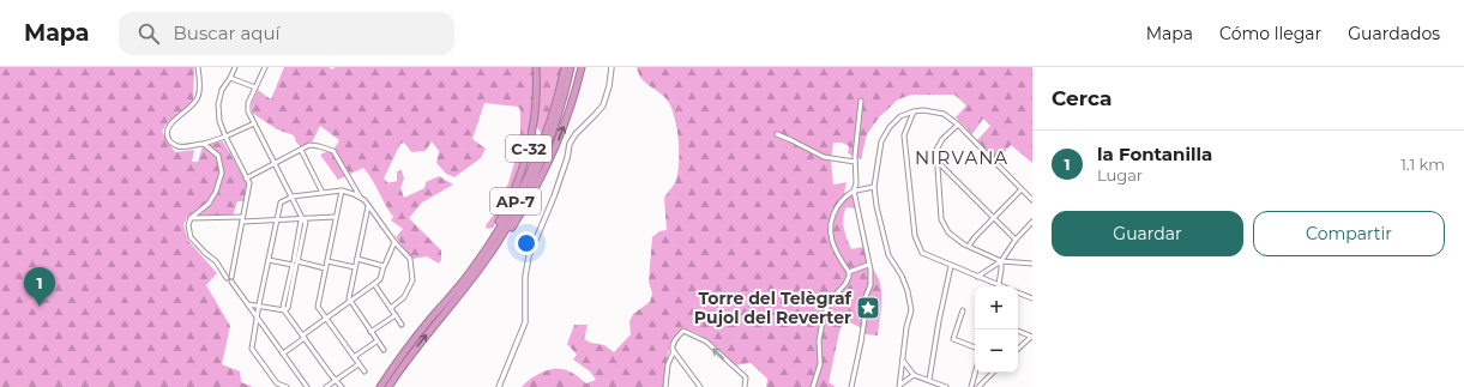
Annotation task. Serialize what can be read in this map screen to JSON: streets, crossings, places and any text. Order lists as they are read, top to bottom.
{
  "streets": {
    "highway": ["C-32", "AP-7"]
  },
  "crossings": [
    ["C-32", "AP-7"]
  ],
  "districts": ["NIRVANA"],
  "places": {
    "place": ["Torre del Telègraf Pujol del Reverter"]
  },
  "page": {
    "header": "Mapa",
    "search": "Buscar aquí",
    "nav": ["Mapa", "Cómo llegar", "Guardados"],
    "heading": "Cerca",
    "list": [
      {
        "mark": "1",
        "name": "la Fontanilla",
        "note": "Lugar",
        "value": "1.1 km"
      }
    ],
    "buttons": ["Guardar", "Compartir"],
    "pins": "1",
    "map_buttons": ["+", "−"]
  }
}
